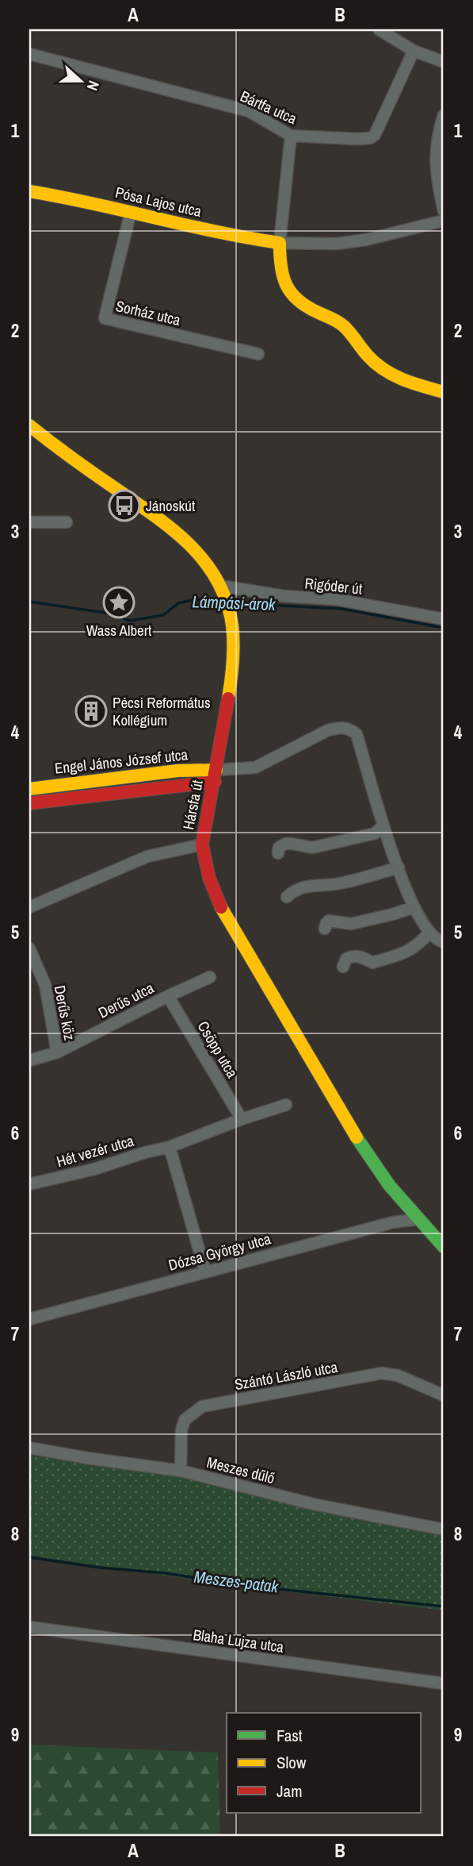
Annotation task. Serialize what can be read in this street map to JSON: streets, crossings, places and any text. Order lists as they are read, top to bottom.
{
  "streets": {
    "street": [
      "Bártfa utca",
      "Pósa Lajos utca",
      "Sorház utca",
      "Rigóder út",
      "Engel János József utca",
      "Hársfa út",
      "Derűs utca",
      "Derűs köz",
      "Csöpp utca",
      "Hét vezér utca",
      "Dózsa György utca",
      "Szántó László utca",
      "Meszes dűlő",
      "Blaha Lujza utca"
    ]
  },
  "crossings": [
    ["Pósa Lajos utca", "Sorház utca"],
    ["Rigóder út", "Hársfa út"],
    ["Engel János József utca", "Hársfa út"],
    ["Hársfa út", "Dózsa György utca"],
    ["Derűs utca", "Derűs köz"],
    ["Derűs utca", "Csöpp utca"],
    ["Csöpp utca", "Hét vezér utca"],
    ["Szántó László utca", "Meszes dűlő"]
  ],
  "water": ["Lámpási-árok", "Meszes-patak"],
  "places": {
    "bus stop": ["Jánoskút"],
    "place": ["Wass Albert"],
    "building": ["Pécsi Református Kollégium"]
  },
  "legend": ["Fast", "Slow", "Jam"],
  "north": "right",
  "grid": {
    "columns": ["A", "B"],
    "rows": [
      "1",
      "2",
      "3",
      "4",
      "5",
      "6",
      "7",
      "8",
      "9"
    ]
  }
}
